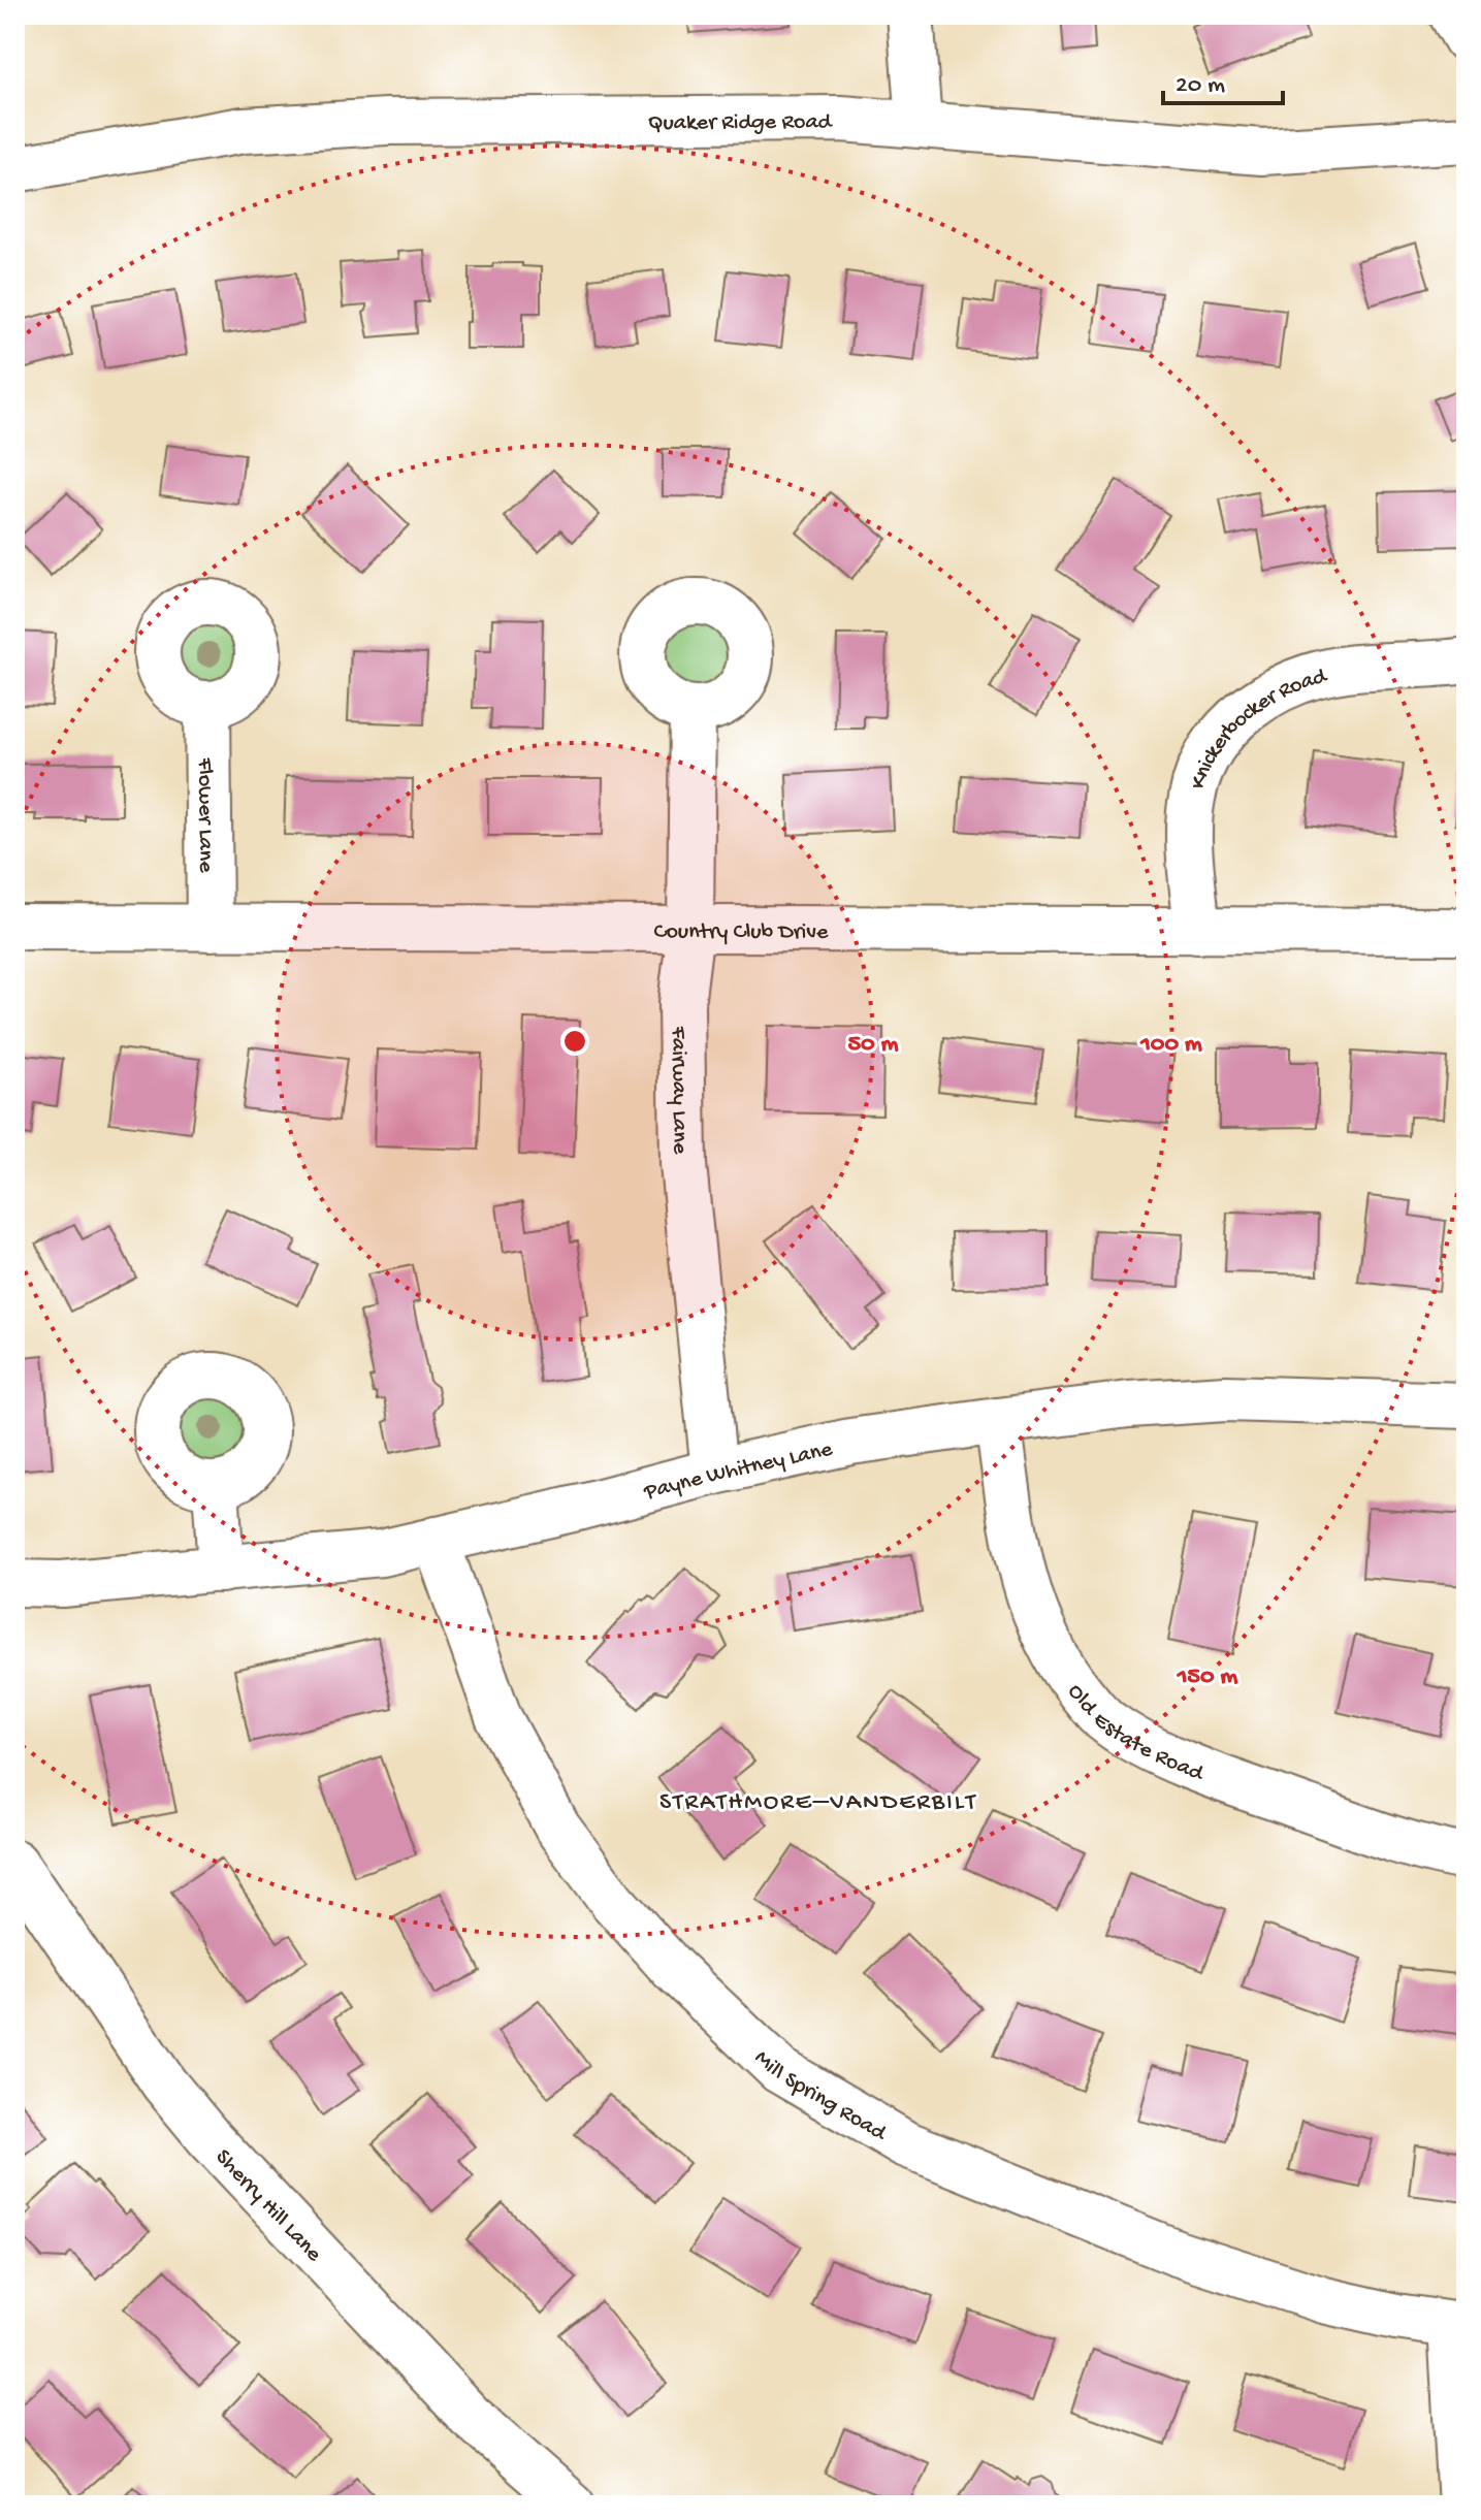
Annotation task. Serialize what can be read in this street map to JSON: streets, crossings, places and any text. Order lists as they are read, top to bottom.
{
  "streets": {
    "street": [
      "Quaker Ridge Road",
      "Knickerbocker Road",
      "Flower Lane",
      "Country Club Drive",
      "Fairway Lane",
      "Payne Whitney Lane",
      "Old Estate Road",
      "Mill Spring Road",
      "Sherry Hill Lane"
    ]
  },
  "crossings": [
    ["Knickerbocker Road", "Country Club Drive"],
    ["Flower Lane", "Country Club Drive"],
    ["Country Club Drive", "Fairway Lane"],
    ["Fairway Lane", "Payne Whitney Lane"],
    ["Payne Whitney Lane", "Old Estate Road"],
    ["Payne Whitney Lane", "Mill Spring Road"]
  ],
  "districts": ["STRATHMORE–VANDERBILT"],
  "scale_bar": "20 m",
  "rings": ["50 m", "100 m", "150 m"]
}
